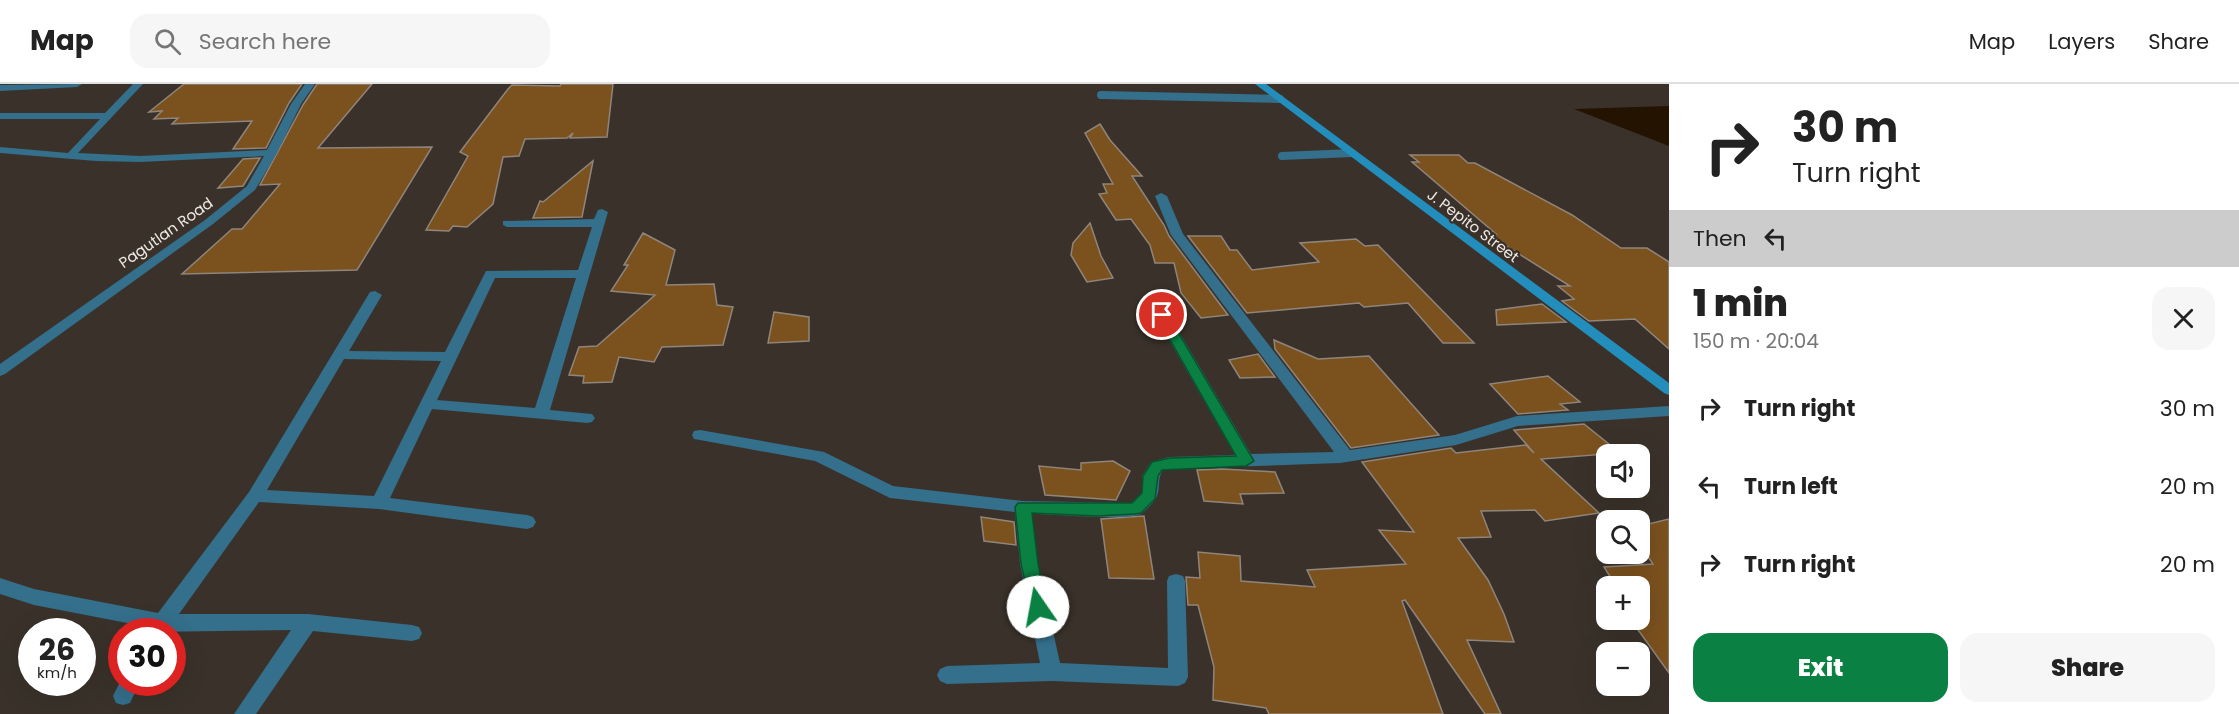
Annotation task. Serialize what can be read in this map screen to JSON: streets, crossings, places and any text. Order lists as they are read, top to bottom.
{
  "streets": {
    "street": ["J. Pepito Street", "Pagutlan Road"]
  },
  "page": {
    "header": "Map",
    "search": "Search here",
    "nav": ["Map", "Layers", "Share"],
    "turn": ["30 m", "Turn right"],
    "then": "Then",
    "heading": ["1 min", "150 m · 20:04"],
    "list": [
      {
        "name": "Turn right",
        "value": "30 m"
      },
      {
        "name": "Turn left",
        "value": "20 m"
      },
      {
        "name": "Turn right",
        "value": "20 m"
      }
    ],
    "map_buttons": ["+", "−"],
    "speed": "26 km/h",
    "limit": "30",
    "buttons": ["Exit", "Share"]
  }
}
